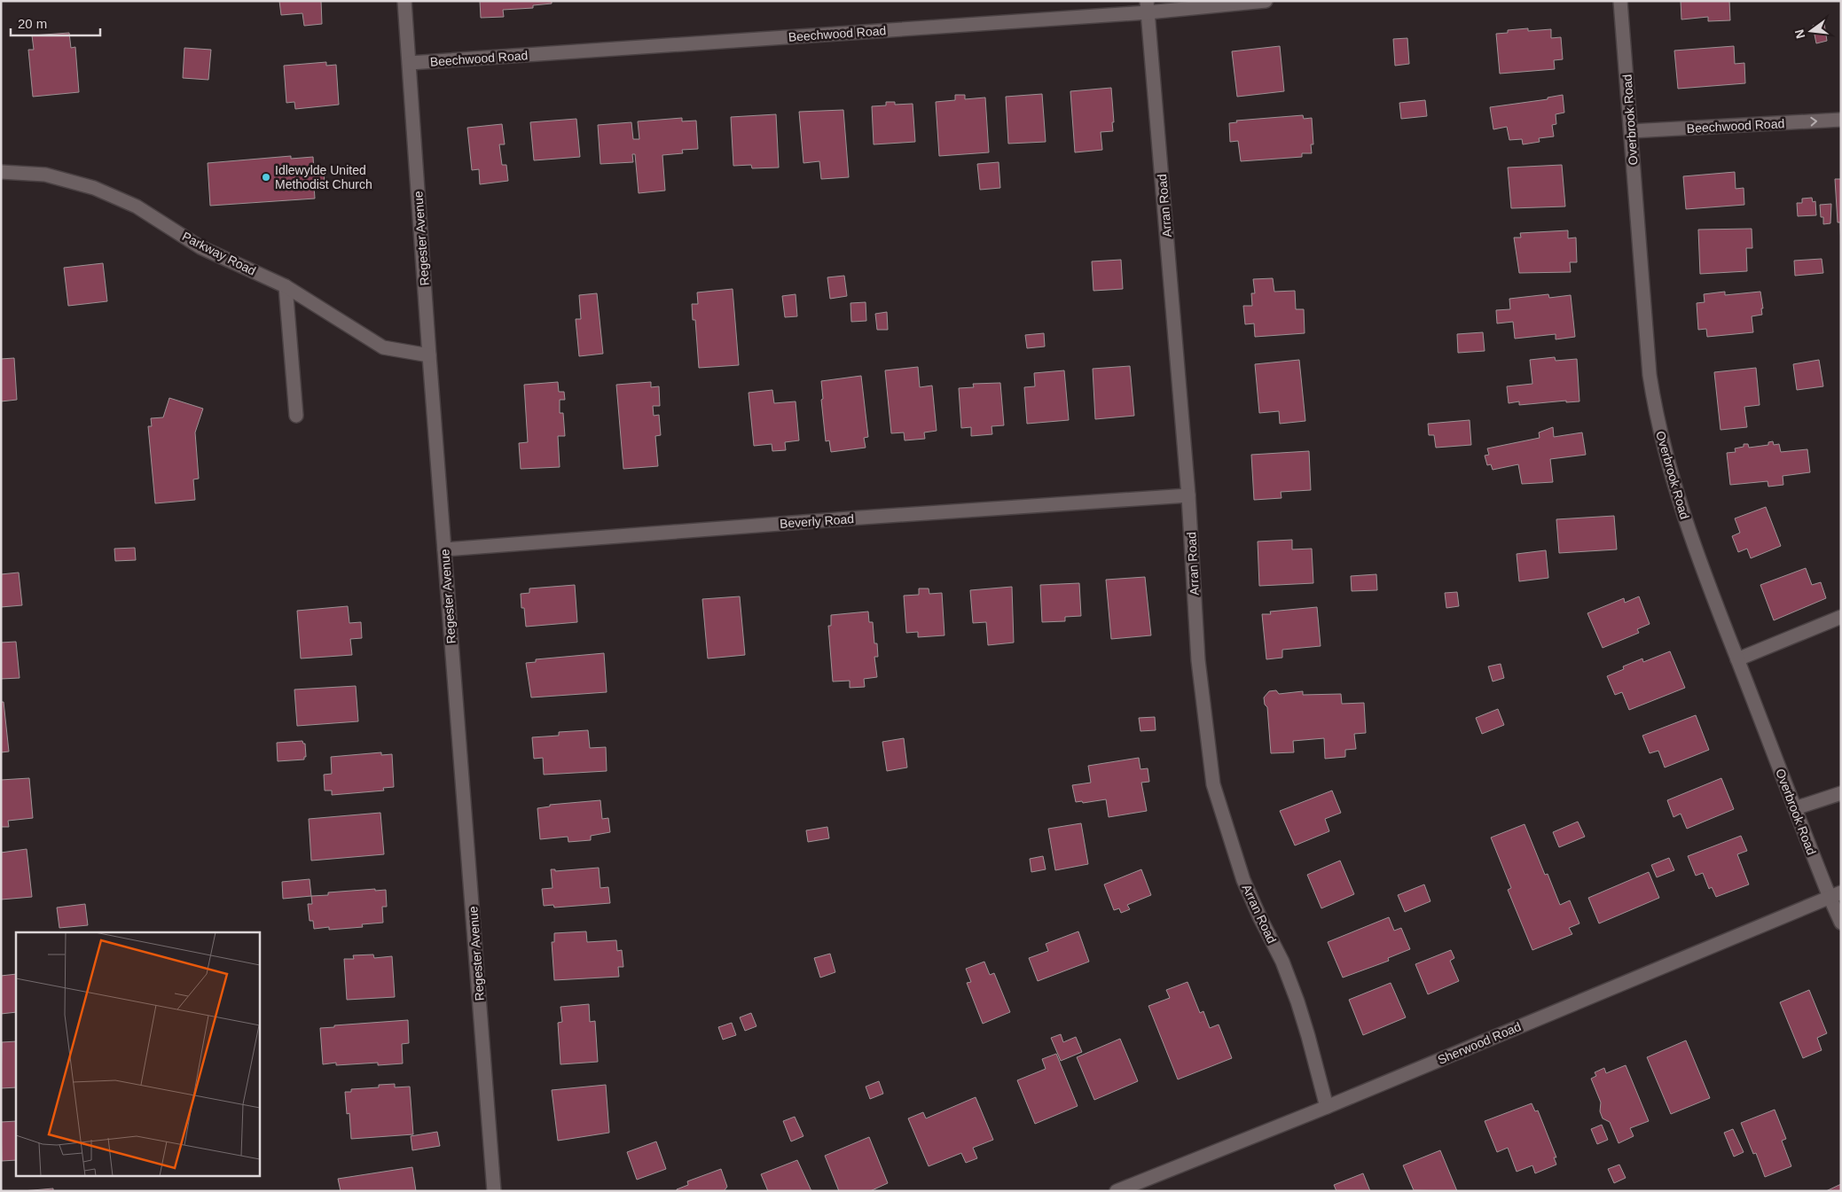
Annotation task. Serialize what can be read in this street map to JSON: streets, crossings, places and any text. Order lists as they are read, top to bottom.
{
  "streets": {
    "street": [
      "Beechwood Road",
      "Overbrook Road",
      "Arran Road",
      "Regester Avenue",
      "Parkway Road",
      "Beverly Road",
      "Sherwood Road"
    ]
  },
  "crossings": [
    ["Beechwood Road", "Overbrook Road"],
    ["Beechwood Road", "Arran Road"],
    ["Beechwood Road", "Regester Avenue"],
    ["Overbrook Road", "Sherwood Road"],
    ["Arran Road", "Beverly Road"],
    ["Arran Road", "Sherwood Road"],
    ["Regester Avenue", "Parkway Road"],
    ["Regester Avenue", "Beverly Road"]
  ],
  "places": ["Idlewylde United Methodist Church"],
  "scale_bar": "20 m",
  "north": "left"
}
